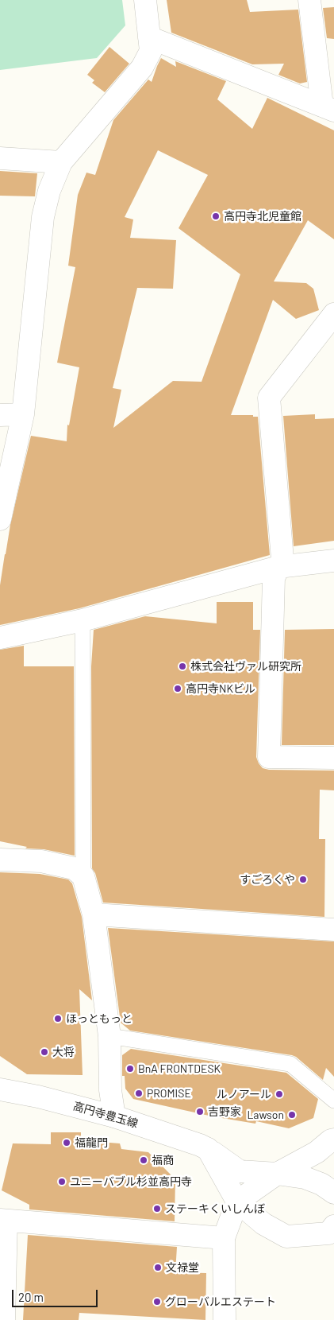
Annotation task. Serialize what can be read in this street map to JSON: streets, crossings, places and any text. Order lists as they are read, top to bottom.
{
  "streets": {
    "street": ["高円寺豊玉線"]
  },
  "places": [
    "高円寺北児童館",
    "株式会社ヴァル研究所",
    "高円寺NKビル",
    "すごろくや",
    "ほっともっと",
    "大将",
    "BnA FRONTDESK",
    "PROMISE",
    "ルノアール",
    "吉野家",
    "Lawson",
    "福龍門",
    "福商",
    "ユニーバブル杉並高円寺",
    "ステーキくいしんぼ",
    "文禄堂",
    "グローバルエステート"
  ],
  "scale_bar": "20 m"
}
